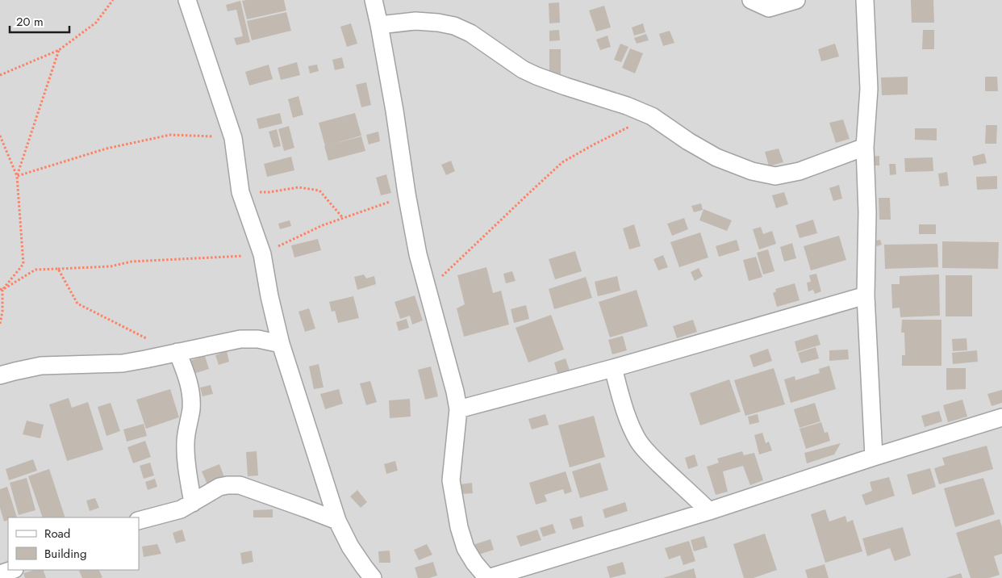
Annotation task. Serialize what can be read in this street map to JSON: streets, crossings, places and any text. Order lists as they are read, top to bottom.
{
  "legend": ["Road", "Building"],
  "scale_bar": "20 m"
}
